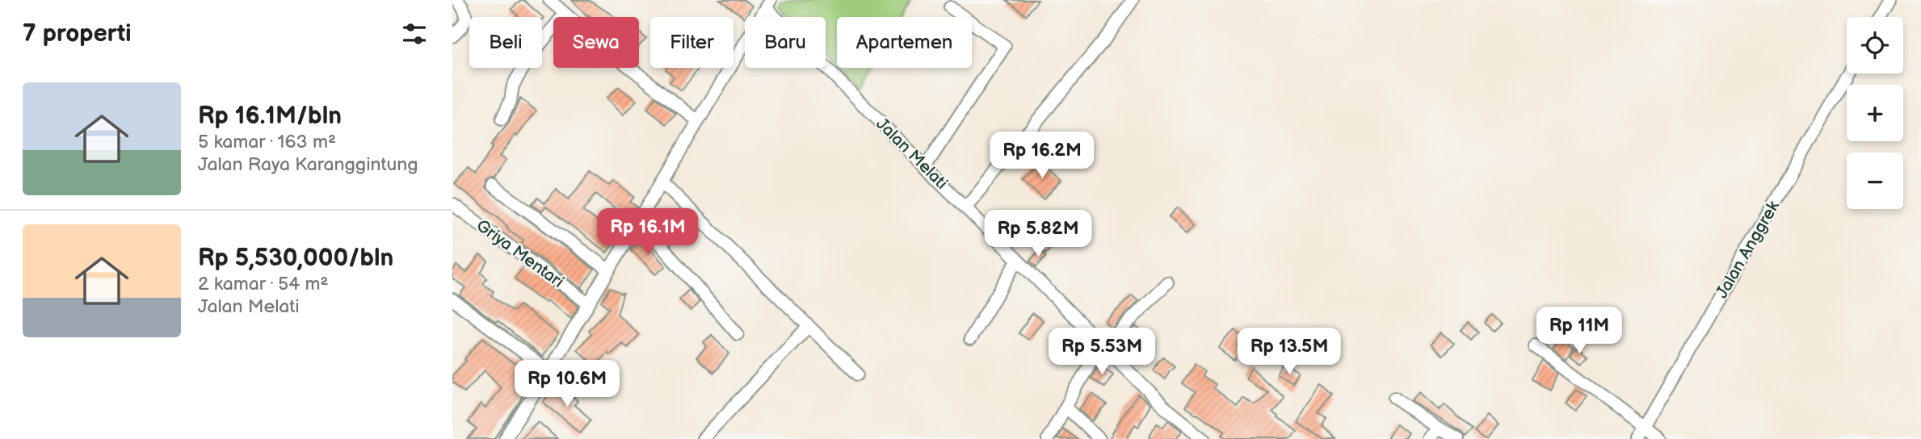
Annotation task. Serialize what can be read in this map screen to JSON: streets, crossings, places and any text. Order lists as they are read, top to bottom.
{
  "streets": {
    "street": ["Jalan Melati", "Jalan Anggrek", "Griya Mentari"]
  },
  "page": {
    "heading": "7 properti",
    "map_buttons": ["+", "−"],
    "chip": [
      "Beli",
      "Sewa",
      "Filter",
      "Baru",
      "Apartemen"
    ],
    "list": [
      {
        "name": "Rp 16.1M/bln",
        "note": "5 kamar · 163 m² · Jalan Raya Karanggintung"
      },
      {
        "name": "Rp 5,530,000/bln",
        "note": "2 kamar · 54 m² · Jalan Melati"
      }
    ],
    "price": [
      "Rp 16.2M",
      "Rp 16.1M",
      "Rp 5.82M",
      "Rp 11M",
      "Rp 5.53M",
      "Rp 13.5M",
      "Rp 10.6M"
    ]
  }
}
